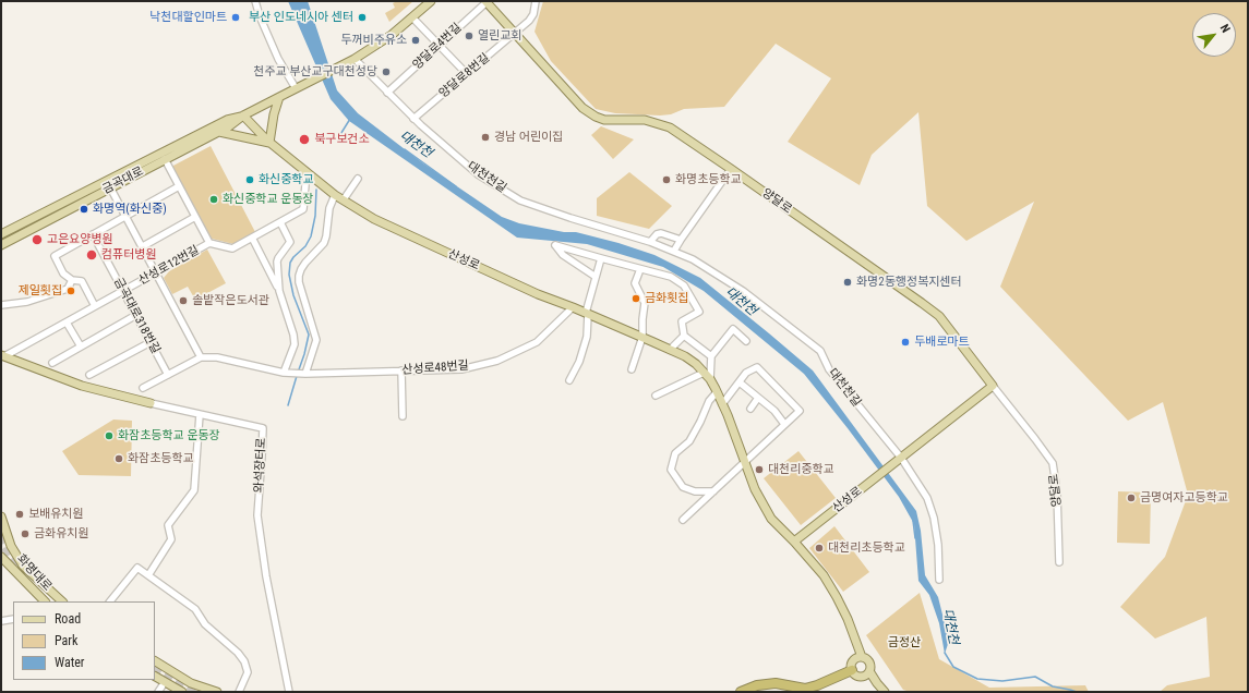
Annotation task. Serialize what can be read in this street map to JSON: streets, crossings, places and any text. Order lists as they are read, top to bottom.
{
  "streets": {
    "main road": [
      "금곡대로",
      "양달로",
      "산성로",
      "와석장터로",
      "화명대로"
    ],
    "street": [
      "양달로4번길",
      "양달로8번길",
      "대천천길",
      "산성로12번길",
      "금곡대로318번길",
      "산성로48번길"
    ]
  },
  "crossings": [
    ["양달로4번길", "대천천길"],
    ["양달로4번길", "양달로"],
    ["양달로8번길", "대천천길"],
    ["양달로8번길", "양달로"],
    ["대천천길", "금곡대로"],
    ["대천천길", "산성로"],
    ["금곡대로", "산성로"],
    ["금곡대로", "산성로12번길"],
    ["산성로", "산성로12번길"],
    ["산성로", "산성로48번길"],
    ["산성로12번길", "금곡대로318번길"],
    ["산성로12번길", "와석장터로"]
  ],
  "water": ["대천천"],
  "parks": ["금정산"],
  "places": [
    "낙천대할인마트",
    "부산 인도네시아 센터",
    "열린교회",
    "두꺼비주유소",
    "천주교 부산교구대천성당",
    "경남 어린이집",
    "북구보건소",
    "화신중학교",
    "화명초등학교",
    "화신중학교 운동장",
    "화명역(화신중)",
    "고은요양병원",
    "컴퓨터병원",
    "화명2동행정복지센터",
    "제일횟집",
    "금화횟집",
    "솔밭작은도서관",
    "두배로마트",
    "화잠초등학교 운동장",
    "화잠초등학교",
    "대천리중학교",
    "금명여자고등학교",
    "보배유치원",
    "금화유치원",
    "대천리초등학교"
  ],
  "legend": ["Road", "Park", "Water"],
  "north": "top right"
}
